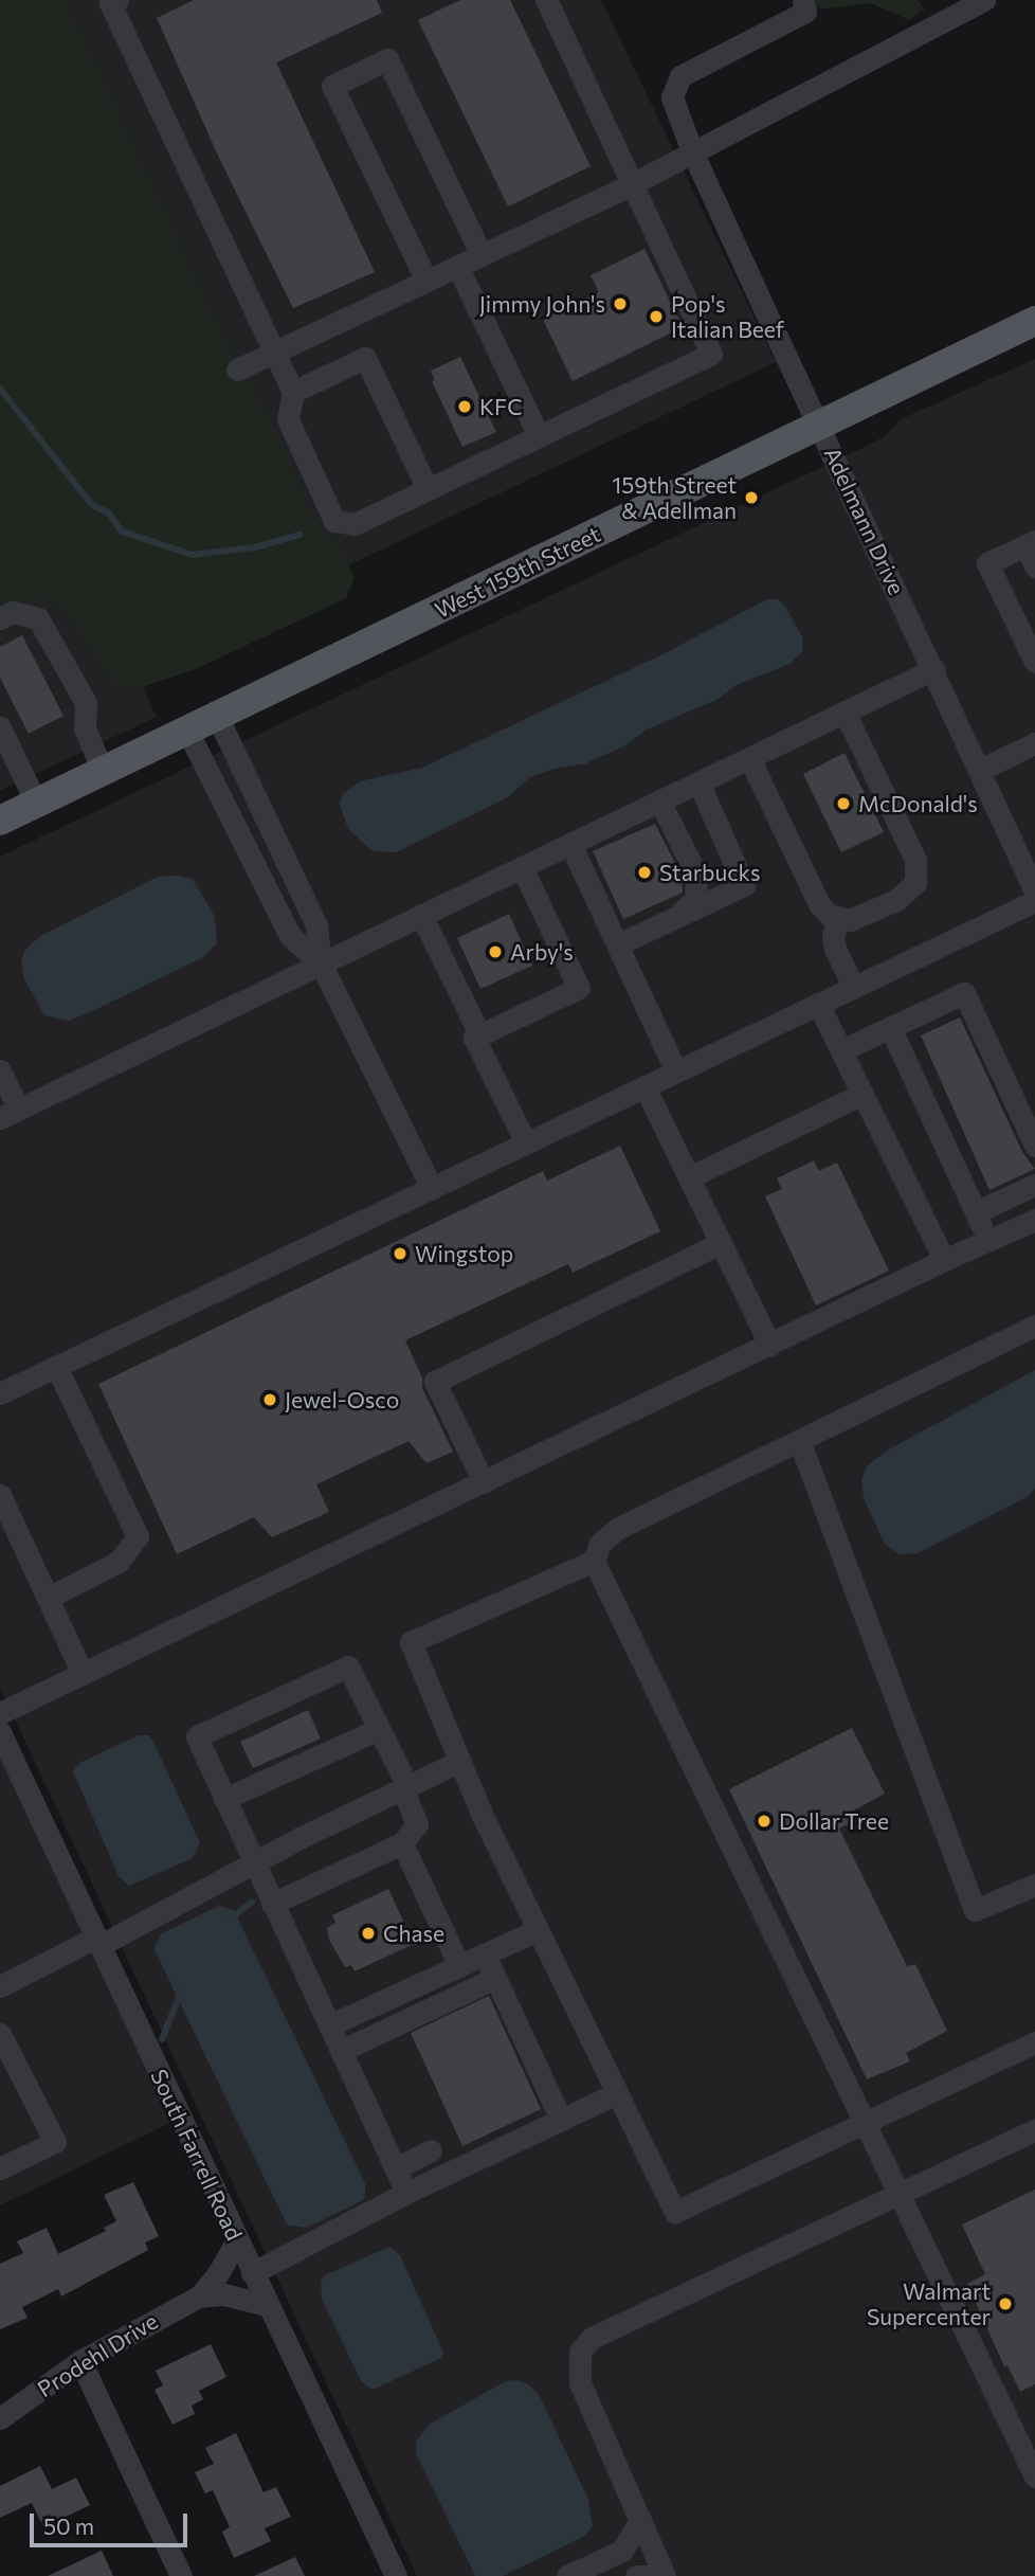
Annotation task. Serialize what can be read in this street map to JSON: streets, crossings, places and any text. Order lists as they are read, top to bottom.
{
  "streets": {
    "main road": ["West 159th Street"],
    "street": ["Adelmann Drive", "South Farrell Road", "Prodehl Drive"]
  },
  "crossings": [
    ["Adelmann Drive", "West 159th Street"],
    ["South Farrell Road", "Prodehl Drive"]
  ],
  "places": [
    "Jimmy John's",
    "Pop's Italian Beef",
    "KFC",
    "159th Street & Adellman",
    "McDonald's",
    "Starbucks",
    "Arby's",
    "Wingstop",
    "Jewel-Osco",
    "Dollar Tree",
    "Chase",
    "Walmart Supercenter"
  ],
  "scale_bar": "50 m"
}
